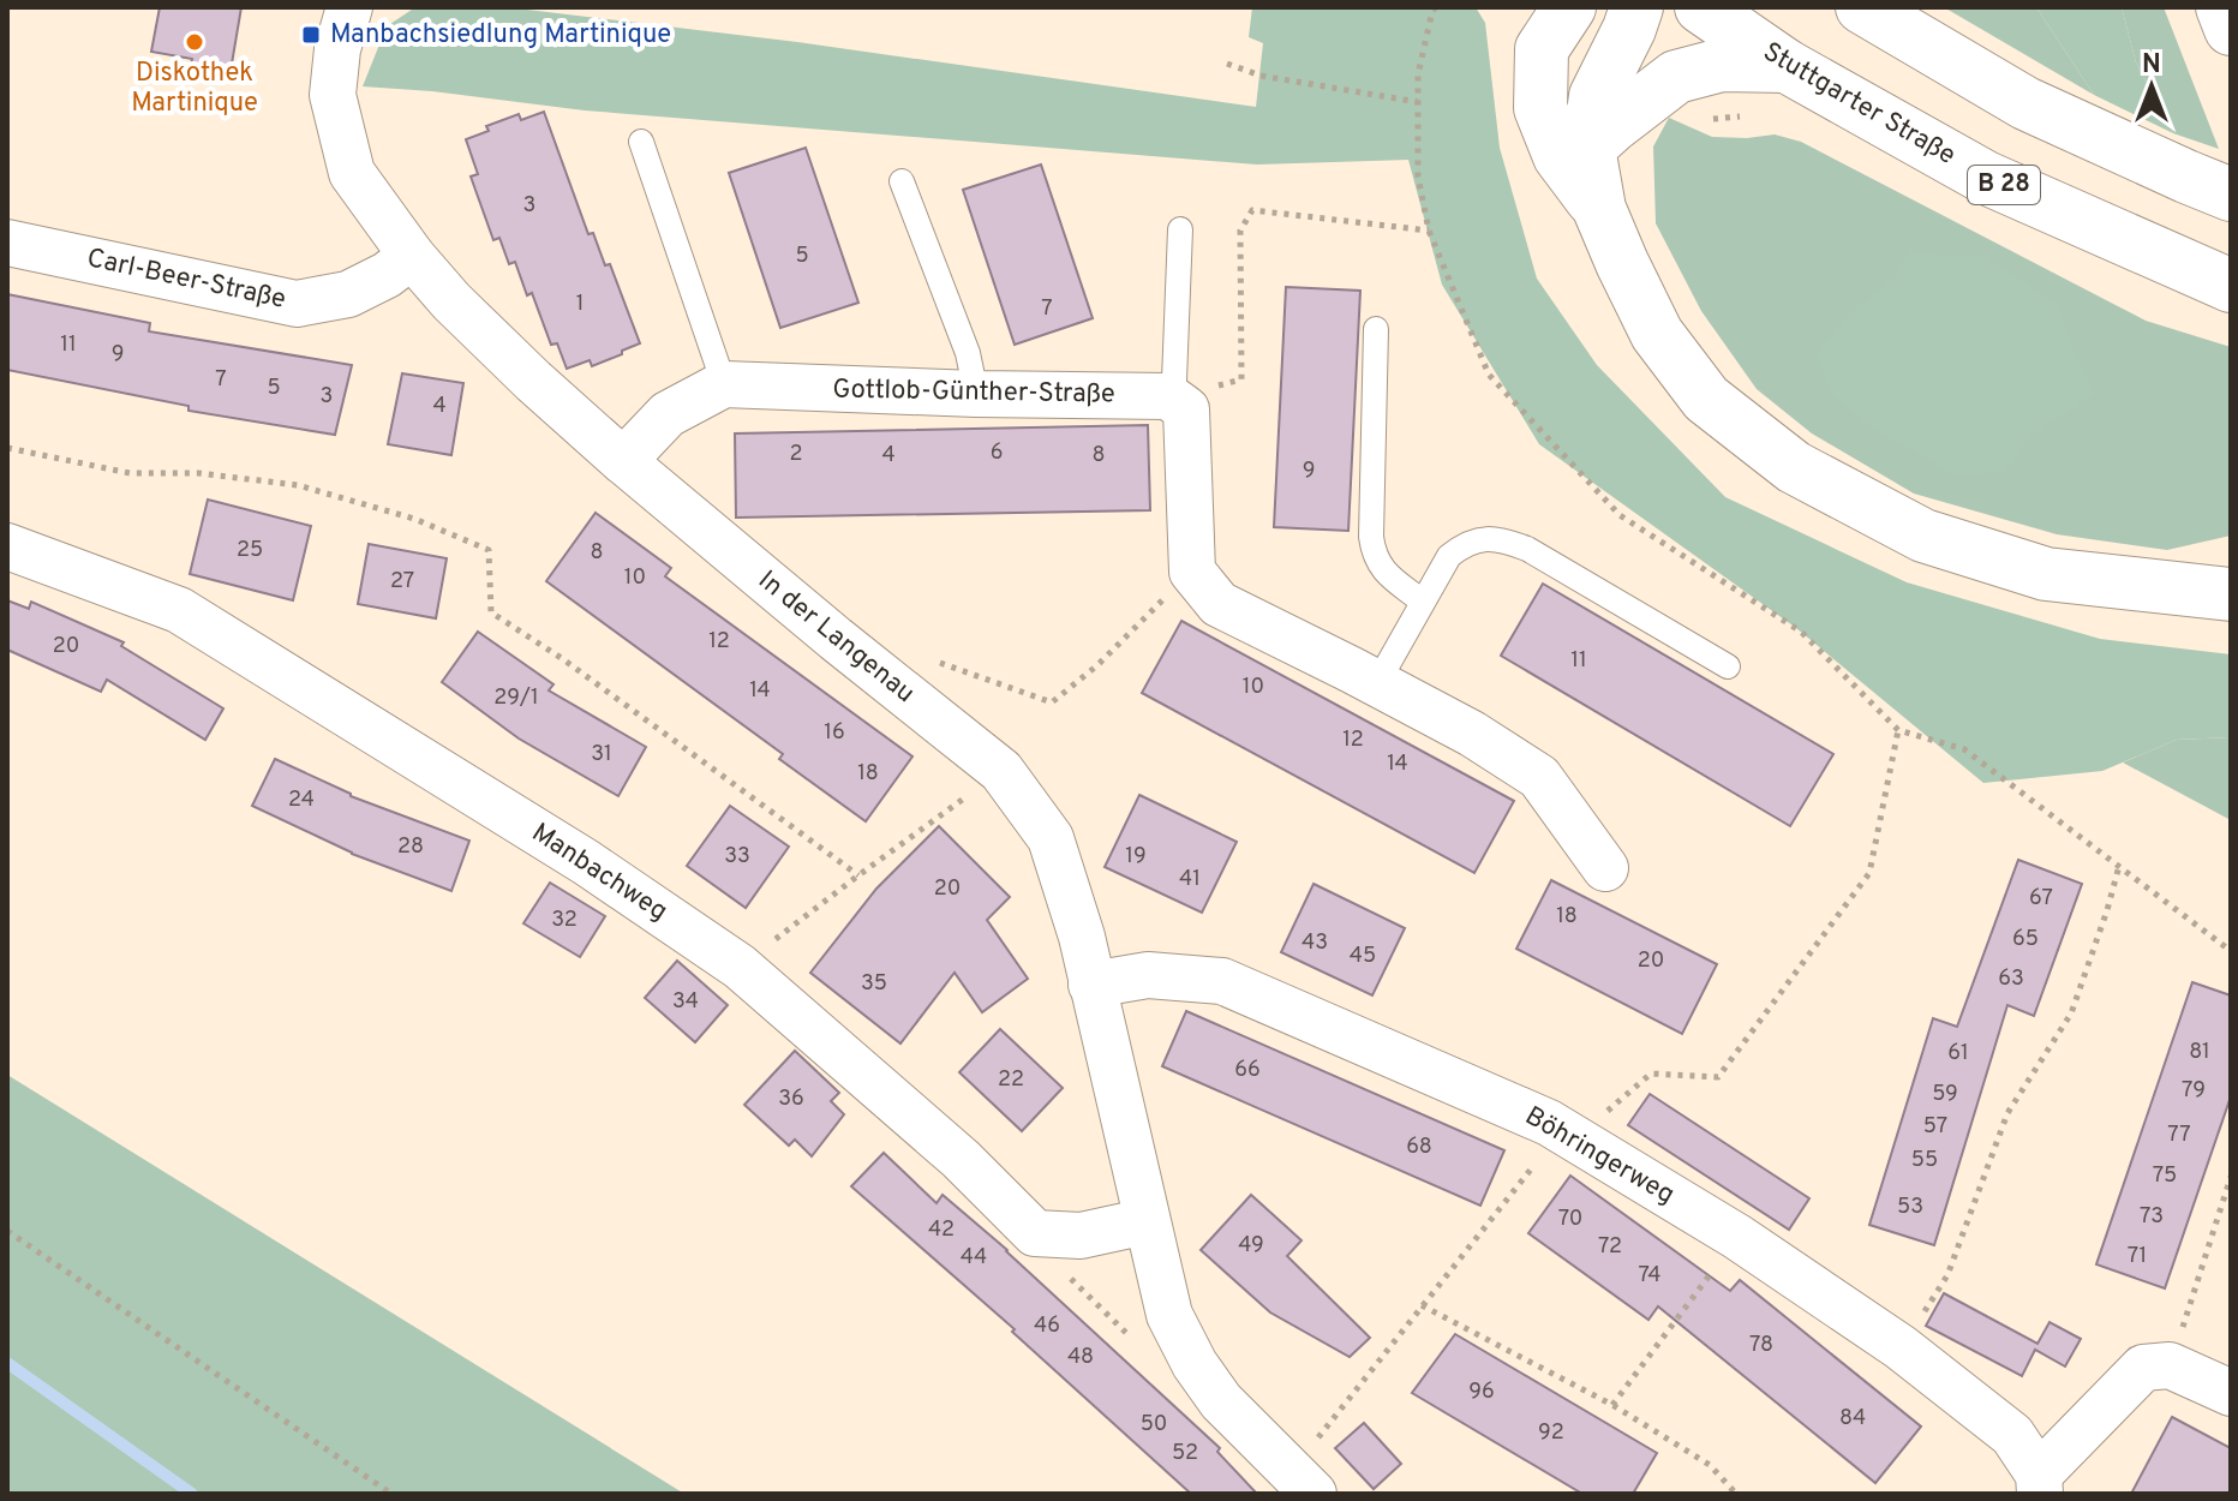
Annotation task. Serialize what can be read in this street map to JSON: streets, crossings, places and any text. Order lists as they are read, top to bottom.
{
  "streets": {
    "main road": ["Stuttgarter Straße", "B 28"],
    "street": [
      "Carl-Beer-Straße",
      "Gottlob-Günther-Straße",
      "In der Langenau",
      "Manbachweg",
      "Böhringerweg"
    ]
  },
  "crossings": [
    ["Carl-Beer-Straße", "In der Langenau"],
    ["In der Langenau", "Böhringerweg"]
  ],
  "places": {
    "transit": ["Manbachsiedlung Martinique"],
    "other": ["Diskothek Martinique"]
  },
  "house_numbers": [
    "3",
    "5",
    "1",
    "7",
    "11",
    "9",
    "7",
    "5",
    "3",
    "4",
    "6",
    "2",
    "4",
    "8",
    "9",
    "25",
    "8",
    "10",
    "27",
    "12",
    "20",
    "11",
    "10",
    "14",
    "29/1",
    "16",
    "12",
    "31",
    "14",
    "18",
    "24",
    "28",
    "33",
    "19",
    "41",
    "20",
    "67",
    "18",
    "32",
    "65",
    "43",
    "45",
    "20",
    "63",
    "35",
    "34",
    "81",
    "61",
    "66",
    "22",
    "79",
    "59",
    "36",
    "57",
    "77",
    "68",
    "55",
    "75",
    "53",
    "73",
    "70",
    "42",
    "49",
    "72",
    "71",
    "44",
    "74",
    "46",
    "78",
    "48",
    "96",
    "84",
    "50",
    "92",
    "52"
  ],
  "north": "top"
}
